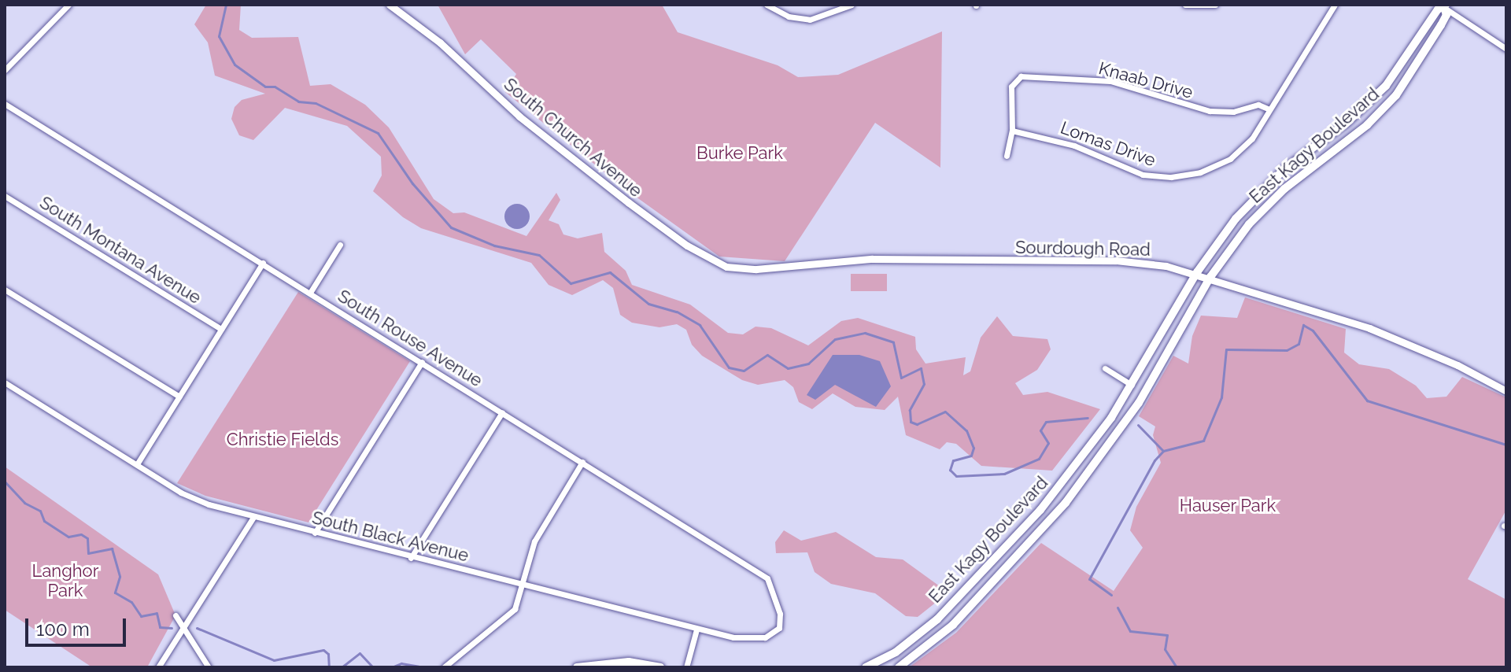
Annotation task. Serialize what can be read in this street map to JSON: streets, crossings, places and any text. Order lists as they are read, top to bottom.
{
  "streets": {
    "main road": ["East Kagy Boulevard"],
    "street": [
      "Knaab Drive",
      "South Church Avenue",
      "Lomas Drive",
      "Sourdough Road",
      "South Montana Avenue",
      "South Rouse Avenue",
      "South Black Avenue"
    ]
  },
  "crossings": [
    ["Knaab Drive", "Lomas Drive"],
    ["South Church Avenue", "Sourdough Road"],
    ["East Kagy Boulevard", "Sourdough Road"],
    ["South Rouse Avenue", "South Black Avenue"]
  ],
  "parks": [
    "Burke Park",
    "Christie Fields",
    "Hauser Park",
    "Langhor Park"
  ],
  "scale_bar": "100 m"
}
